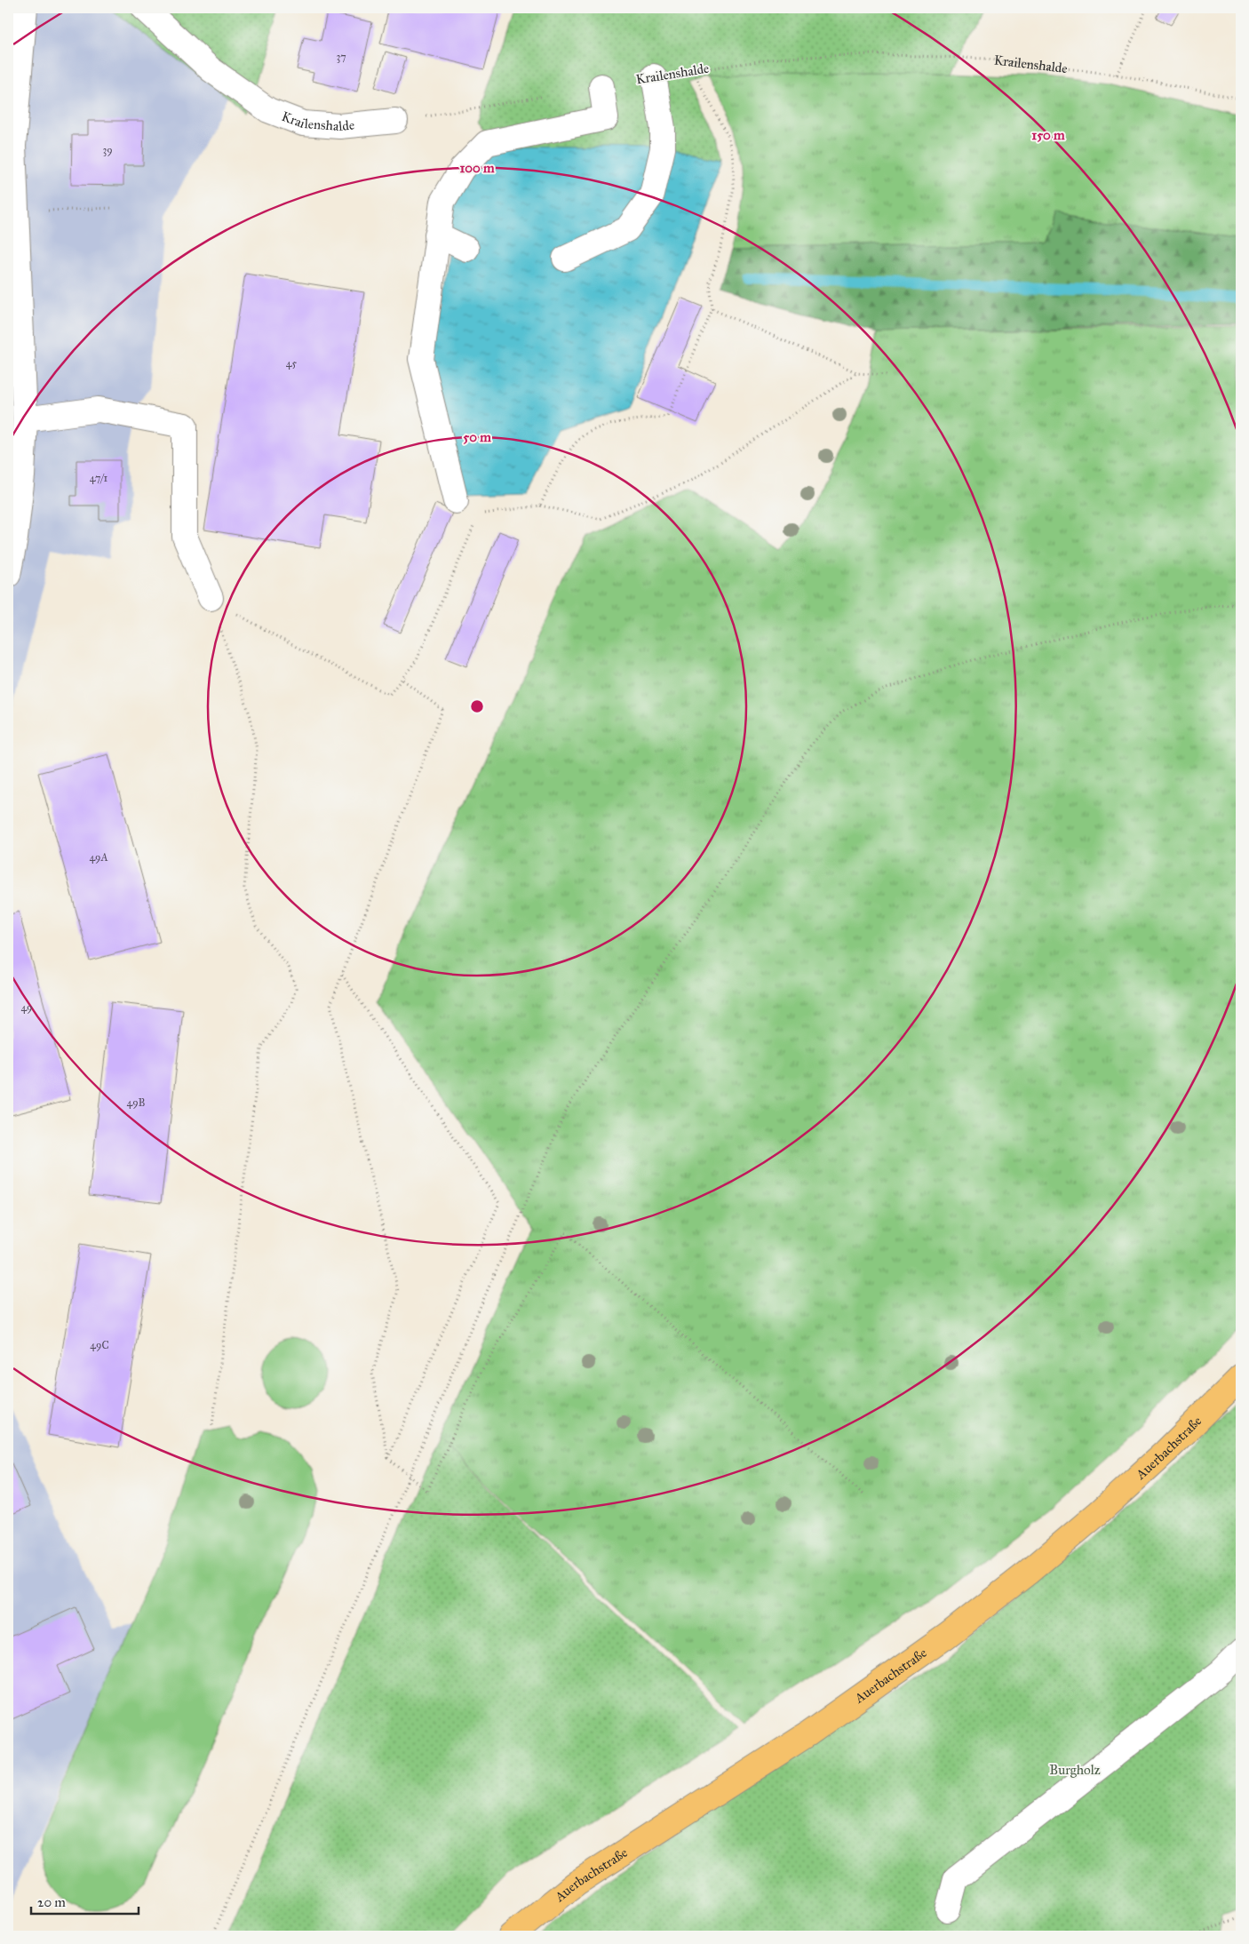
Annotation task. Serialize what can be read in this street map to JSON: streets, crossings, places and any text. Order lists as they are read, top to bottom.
{
  "streets": {
    "main road": ["Auerbachstraße"],
    "street": ["Krailenshalde"]
  },
  "parks": ["Burgholz"],
  "house_numbers": [
    "37",
    "39",
    "45",
    "47/1",
    "49A",
    "49",
    "49B",
    "49C"
  ],
  "scale_bar": "20 m",
  "rings": ["150 m", "100 m", "50 m"]
}
